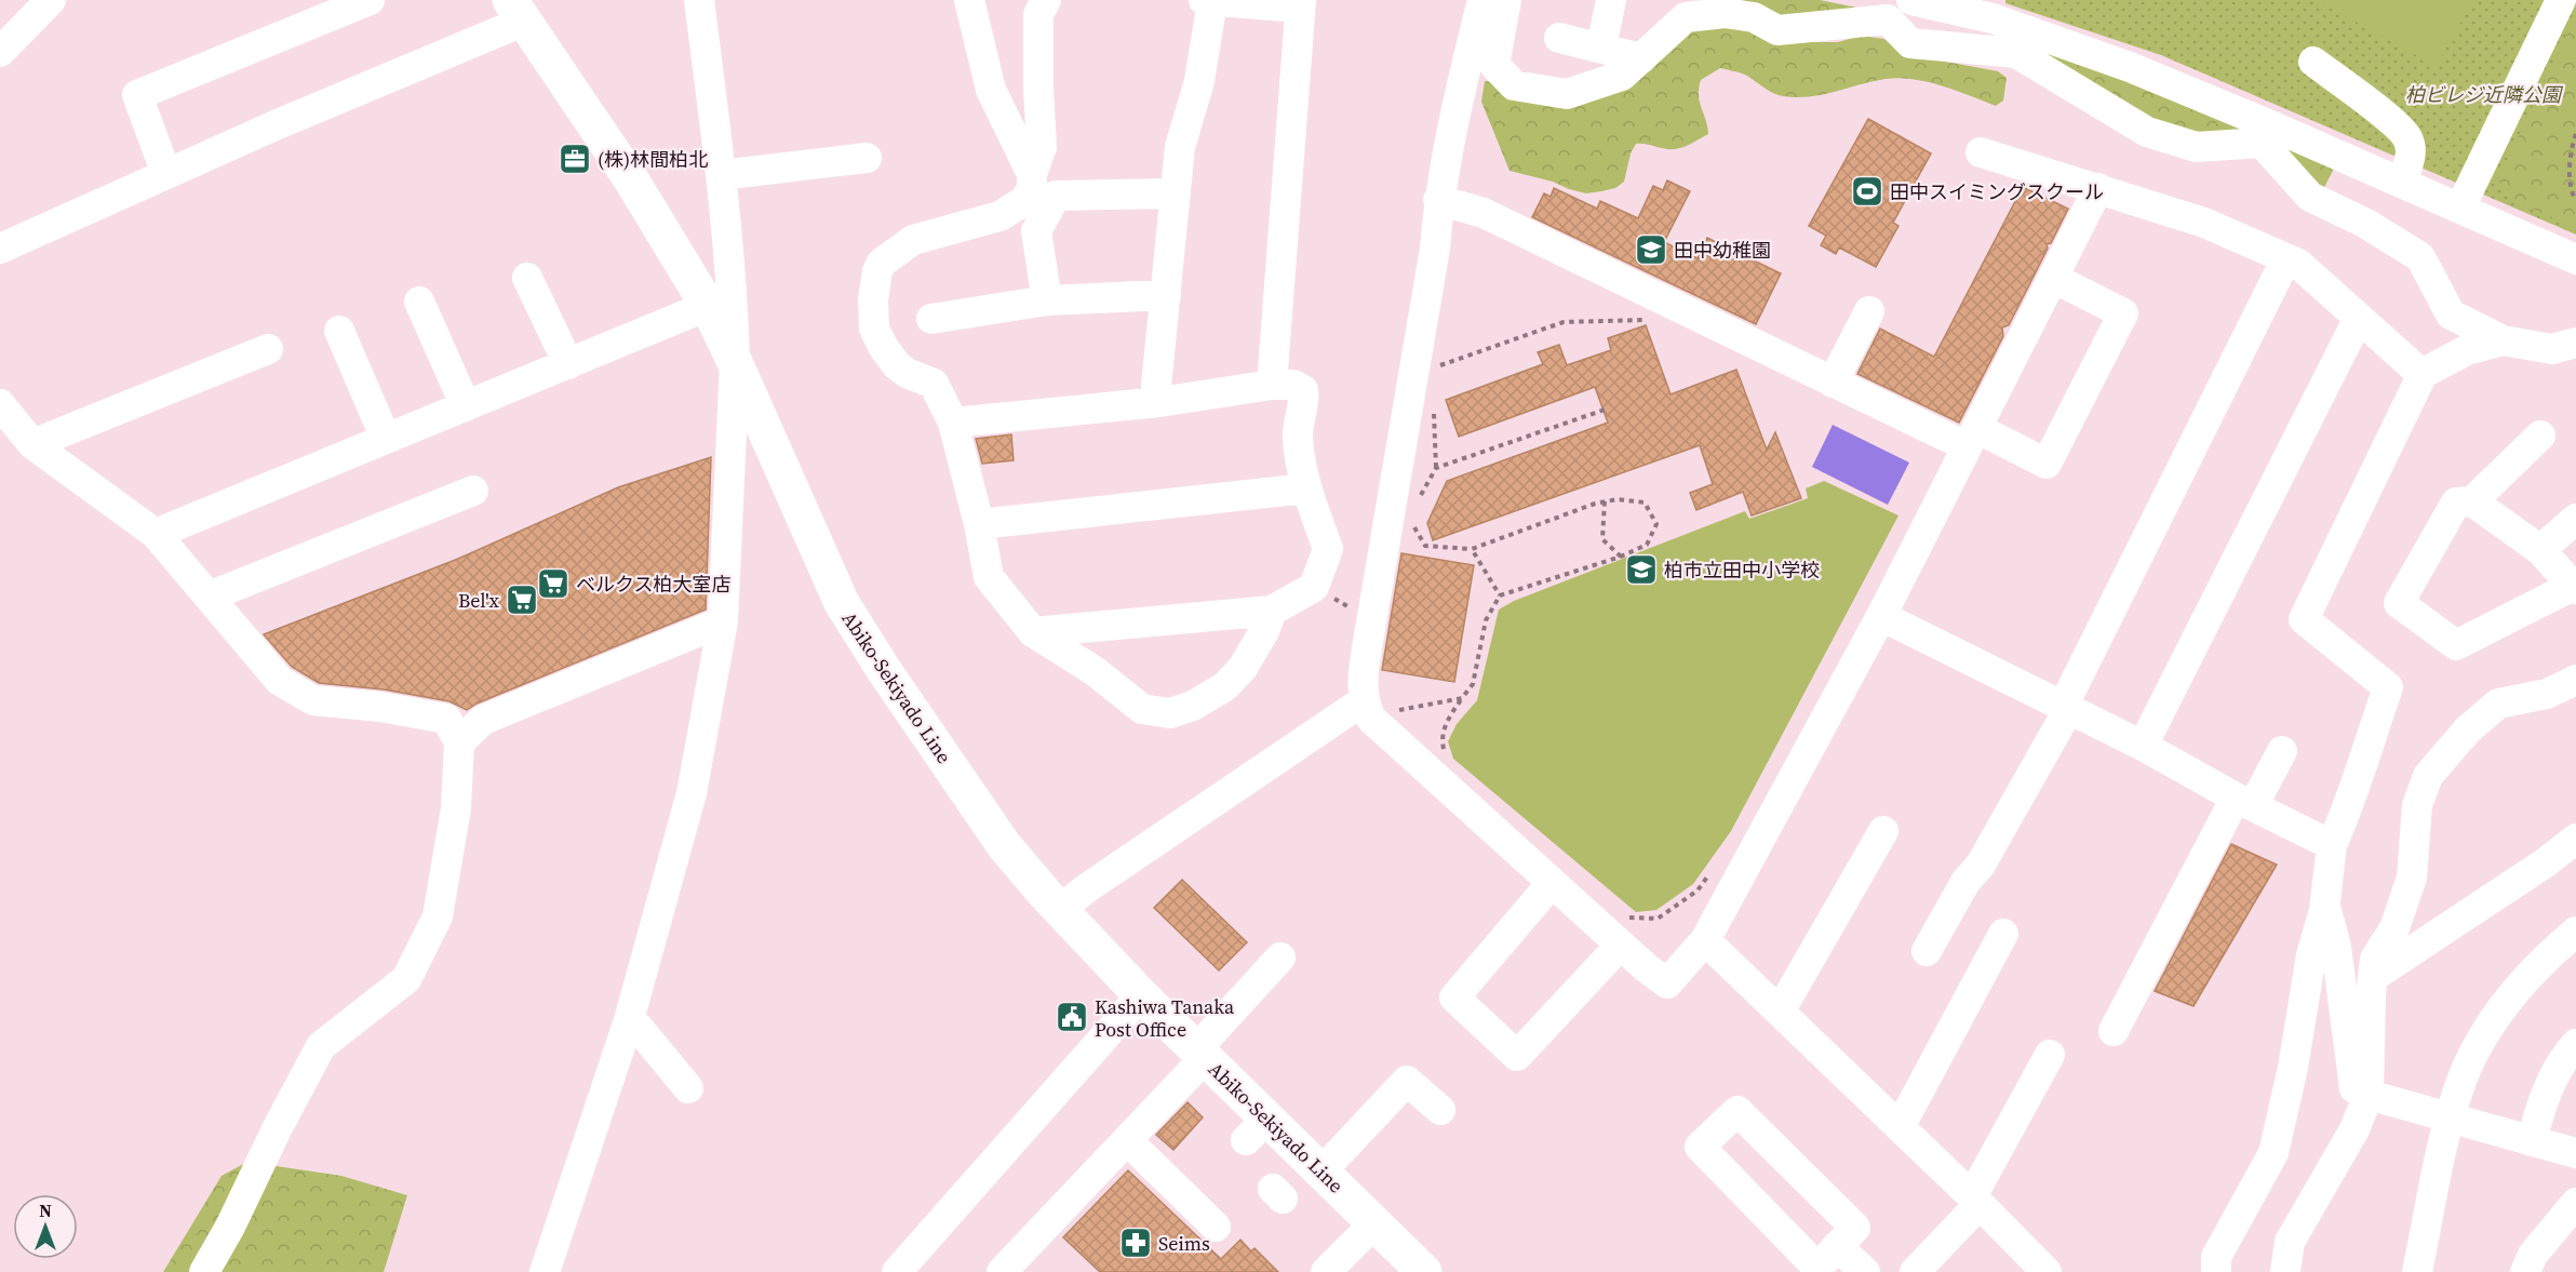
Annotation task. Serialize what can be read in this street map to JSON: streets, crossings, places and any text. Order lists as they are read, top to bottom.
{
  "streets": {
    "main road": ["Abiko-Sekiyado Line"]
  },
  "parks": ["柏ビレジ近隣公園"],
  "places": {
    "office": ["(株)林間柏北"],
    "sports": ["田中スイミングスクール"],
    "school or university": ["田中幼稚園", "柏市立田中小学校"],
    "supermarket": ["ベルクス柏大室店", "Bel'x"],
    "public building": ["Kashiwa Tanaka Post Office"],
    "pharmacy": ["Seims"]
  },
  "north": "top"
}
